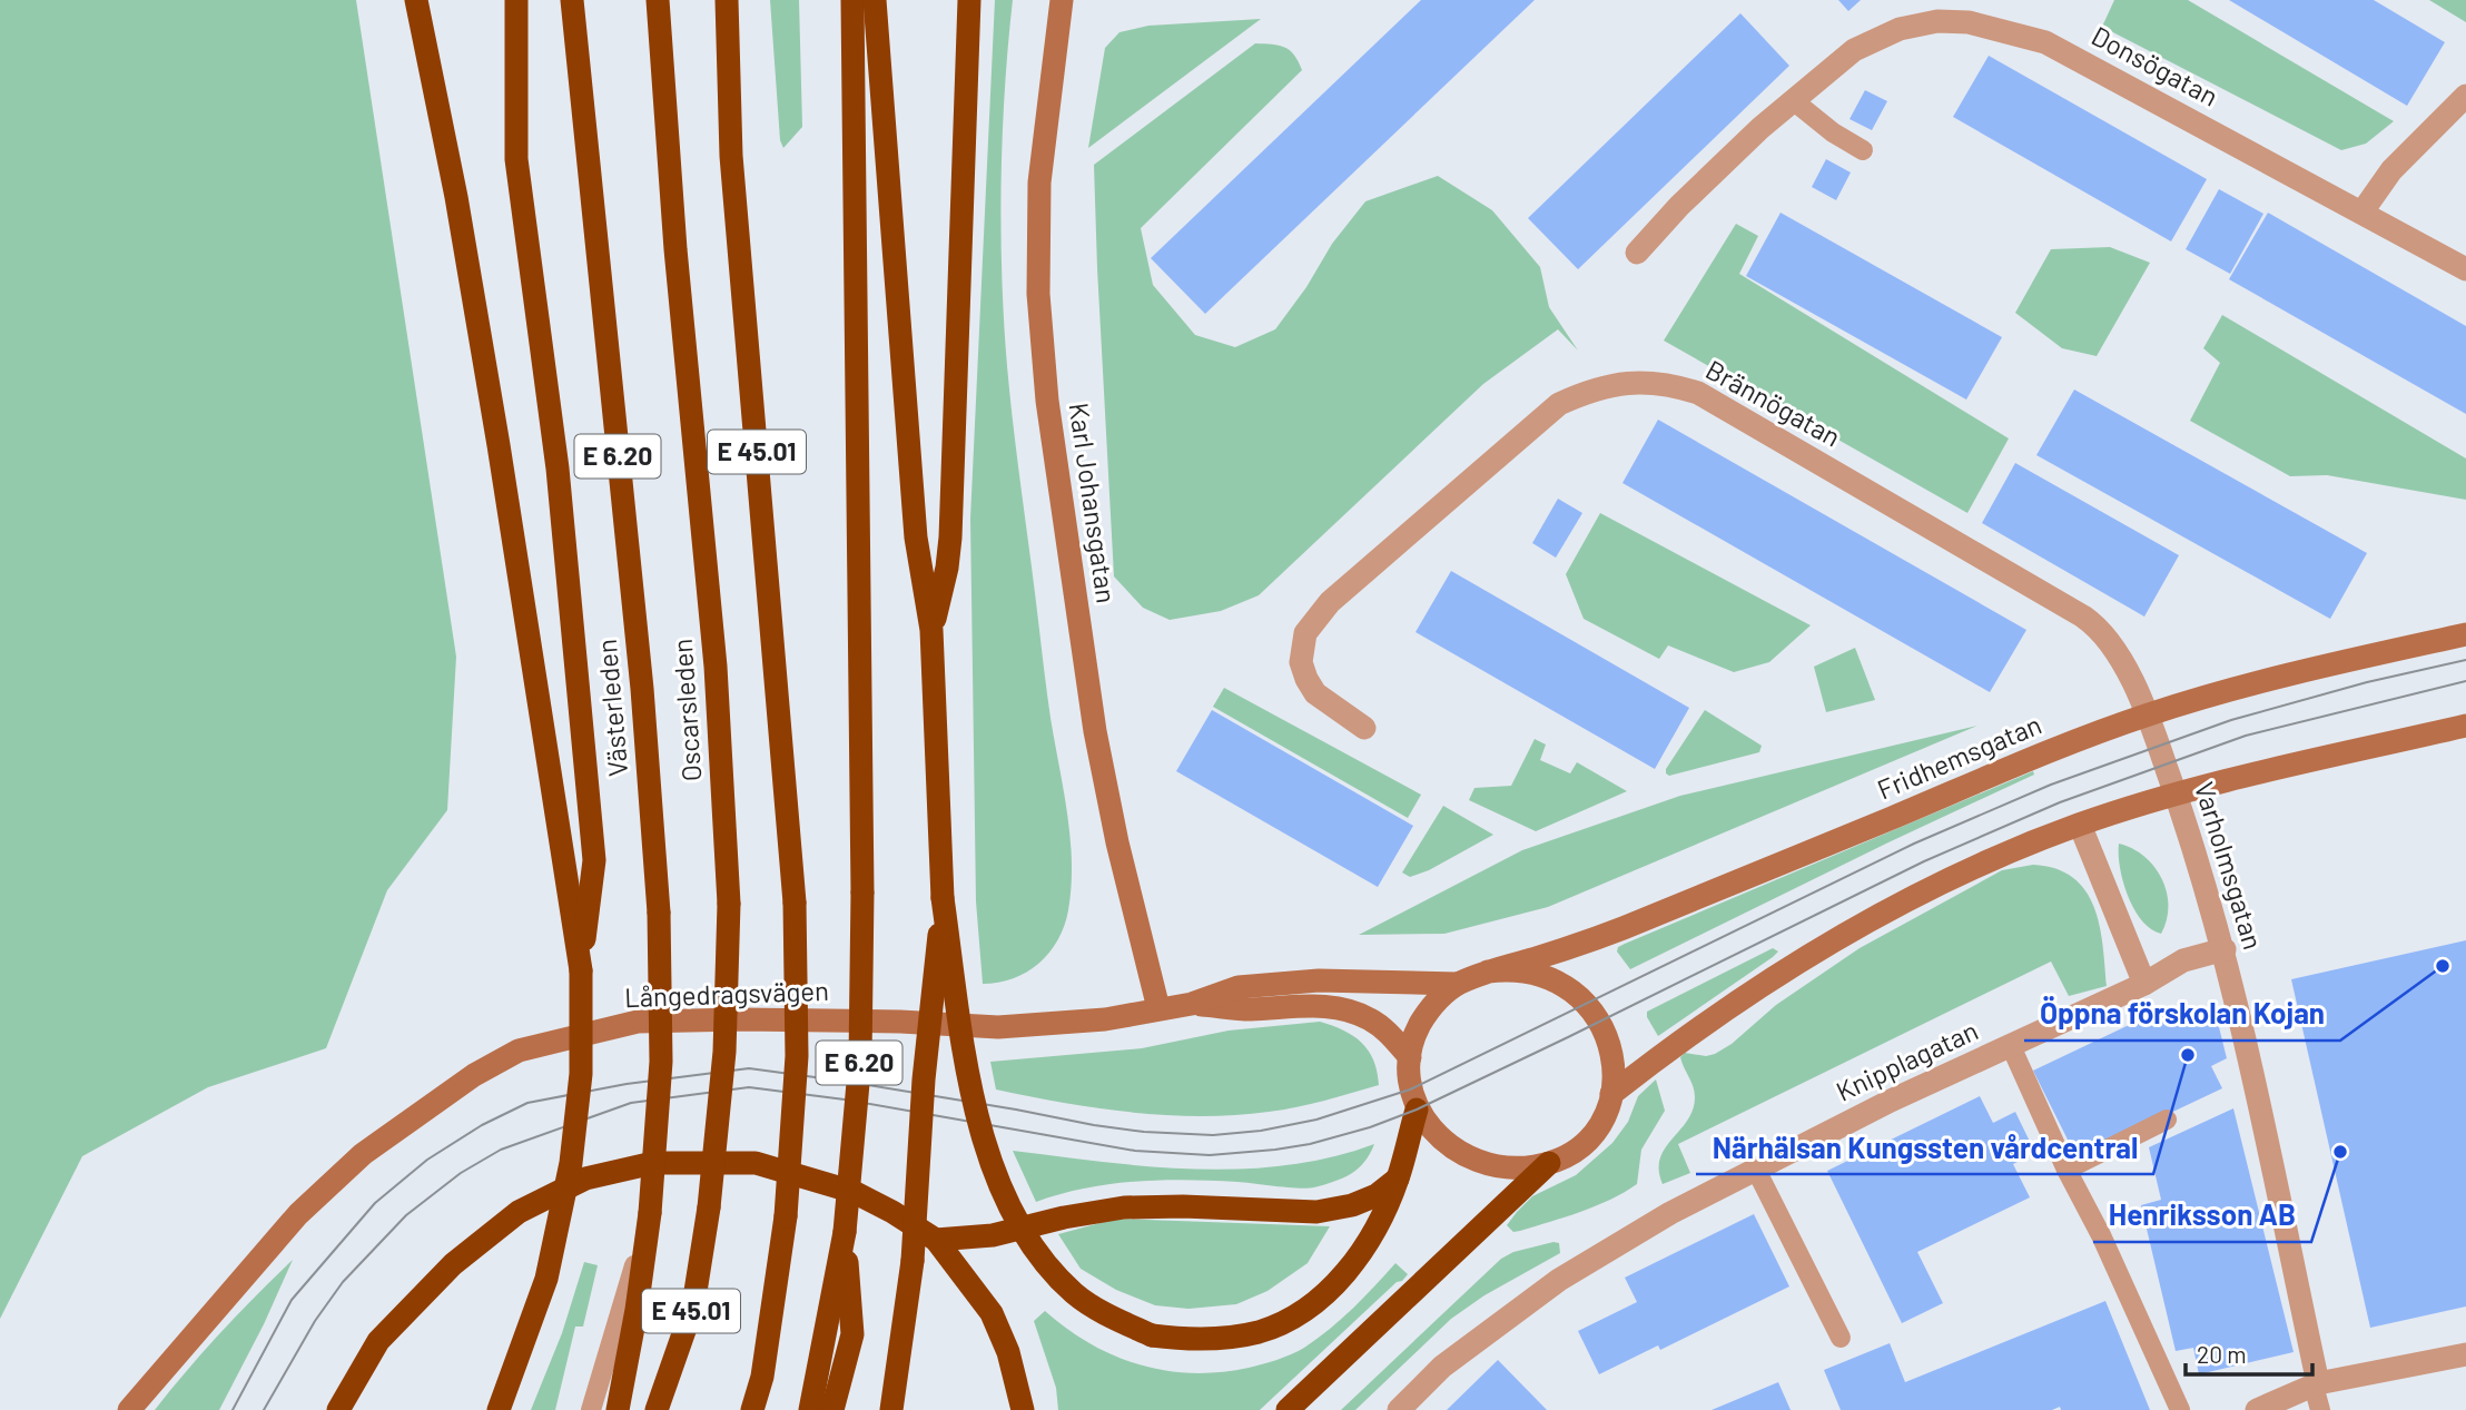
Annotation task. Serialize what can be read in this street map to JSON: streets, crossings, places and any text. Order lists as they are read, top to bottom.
{
  "streets": {
    "highway": [
      "E 45.01",
      "E 6.20",
      "Västerleden",
      "Oscarsleden"
    ],
    "street": [
      "Donsögatan",
      "Brännögatan",
      "Karl Johansgatan",
      "Fridhemsgatan",
      "Varholmsgatan",
      "Långedragsvägen",
      "Knipplagatan"
    ]
  },
  "crossings": [
    ["Brännögatan", "Fridhemsgatan"],
    ["Brännögatan", "Varholmsgatan"],
    ["Karl Johansgatan", "Långedragsvägen"],
    ["Fridhemsgatan", "Varholmsgatan"],
    ["Fridhemsgatan", "Långedragsvägen"],
    ["Varholmsgatan", "Knipplagatan"]
  ],
  "places": ["Öppna förskolan Kojan", "Närhälsan Kungssten vårdcentral", "Henriksson AB"],
  "scale_bar": "20 m"
}
